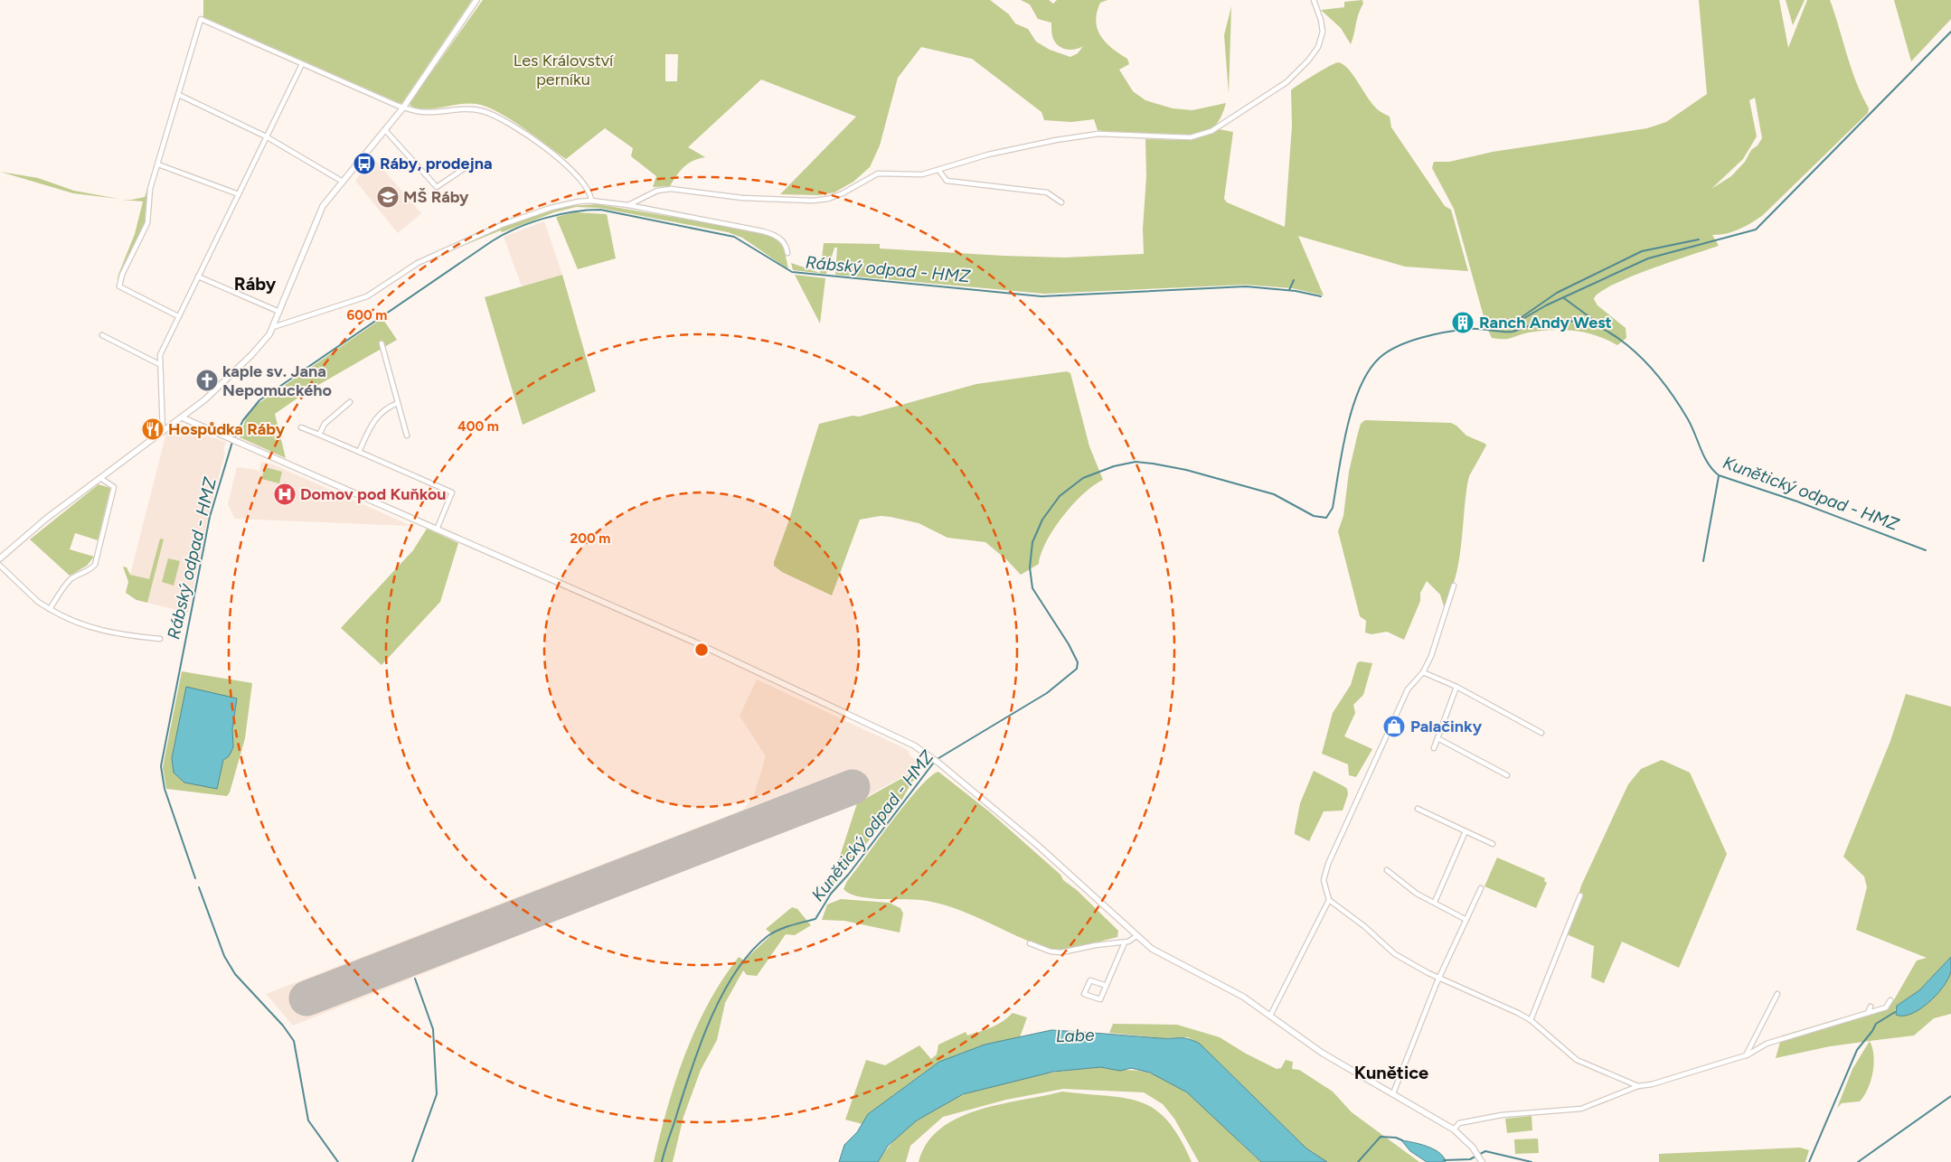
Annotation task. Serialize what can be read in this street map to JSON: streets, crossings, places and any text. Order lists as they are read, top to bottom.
{
  "districts": ["Ráby", "Kunětice"],
  "water": ["Rábský odpad - HMZ", "Kunětický odpad - HMZ", "Labe"],
  "parks": ["Les Království perníku"],
  "places": {
    "bus stop": ["Ráby, prodejna"],
    "school or university": ["MŠ Ráby"],
    "building": ["Ranch Andy West"],
    "church": ["kaple sv. Jana Nepomuckého"],
    "restaurant": ["Hospůdka Ráby"],
    "hospital": ["Domov pod Kuňkou"],
    "shop": ["Palačinky"]
  },
  "rings": ["600 m", "400 m", "200 m"]
}
